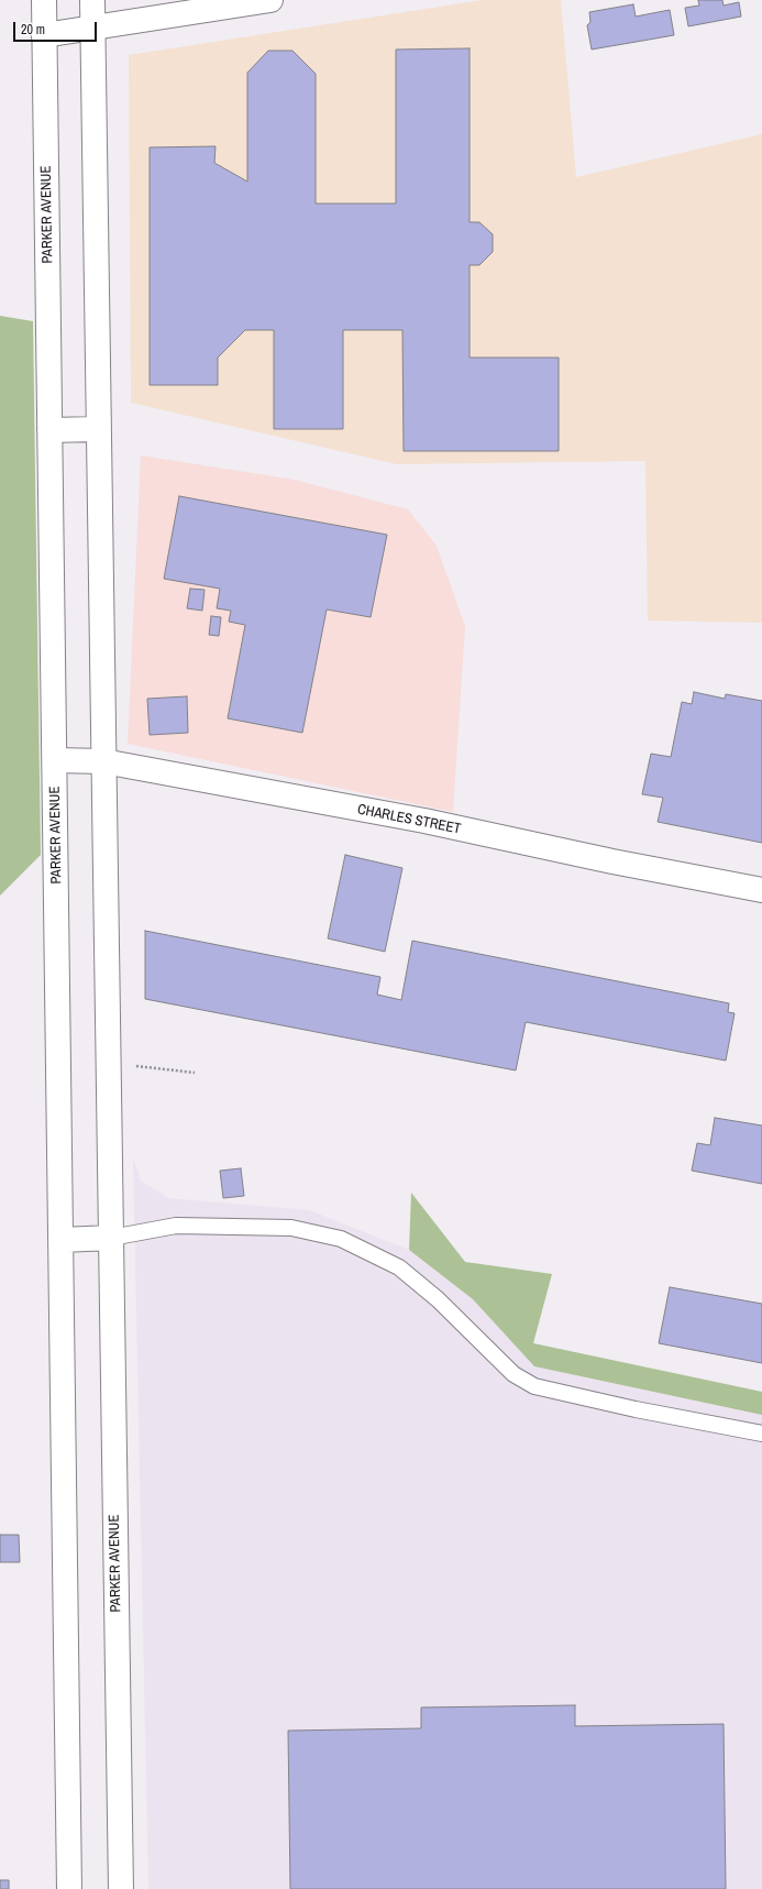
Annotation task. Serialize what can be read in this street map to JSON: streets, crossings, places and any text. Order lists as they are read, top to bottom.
{
  "streets": {
    "street": ["PARKER AVENUE", "CHARLES STREET"]
  },
  "crossings": [
    ["PARKER AVENUE", "CHARLES STREET"]
  ],
  "scale_bar": "20 m"
}
